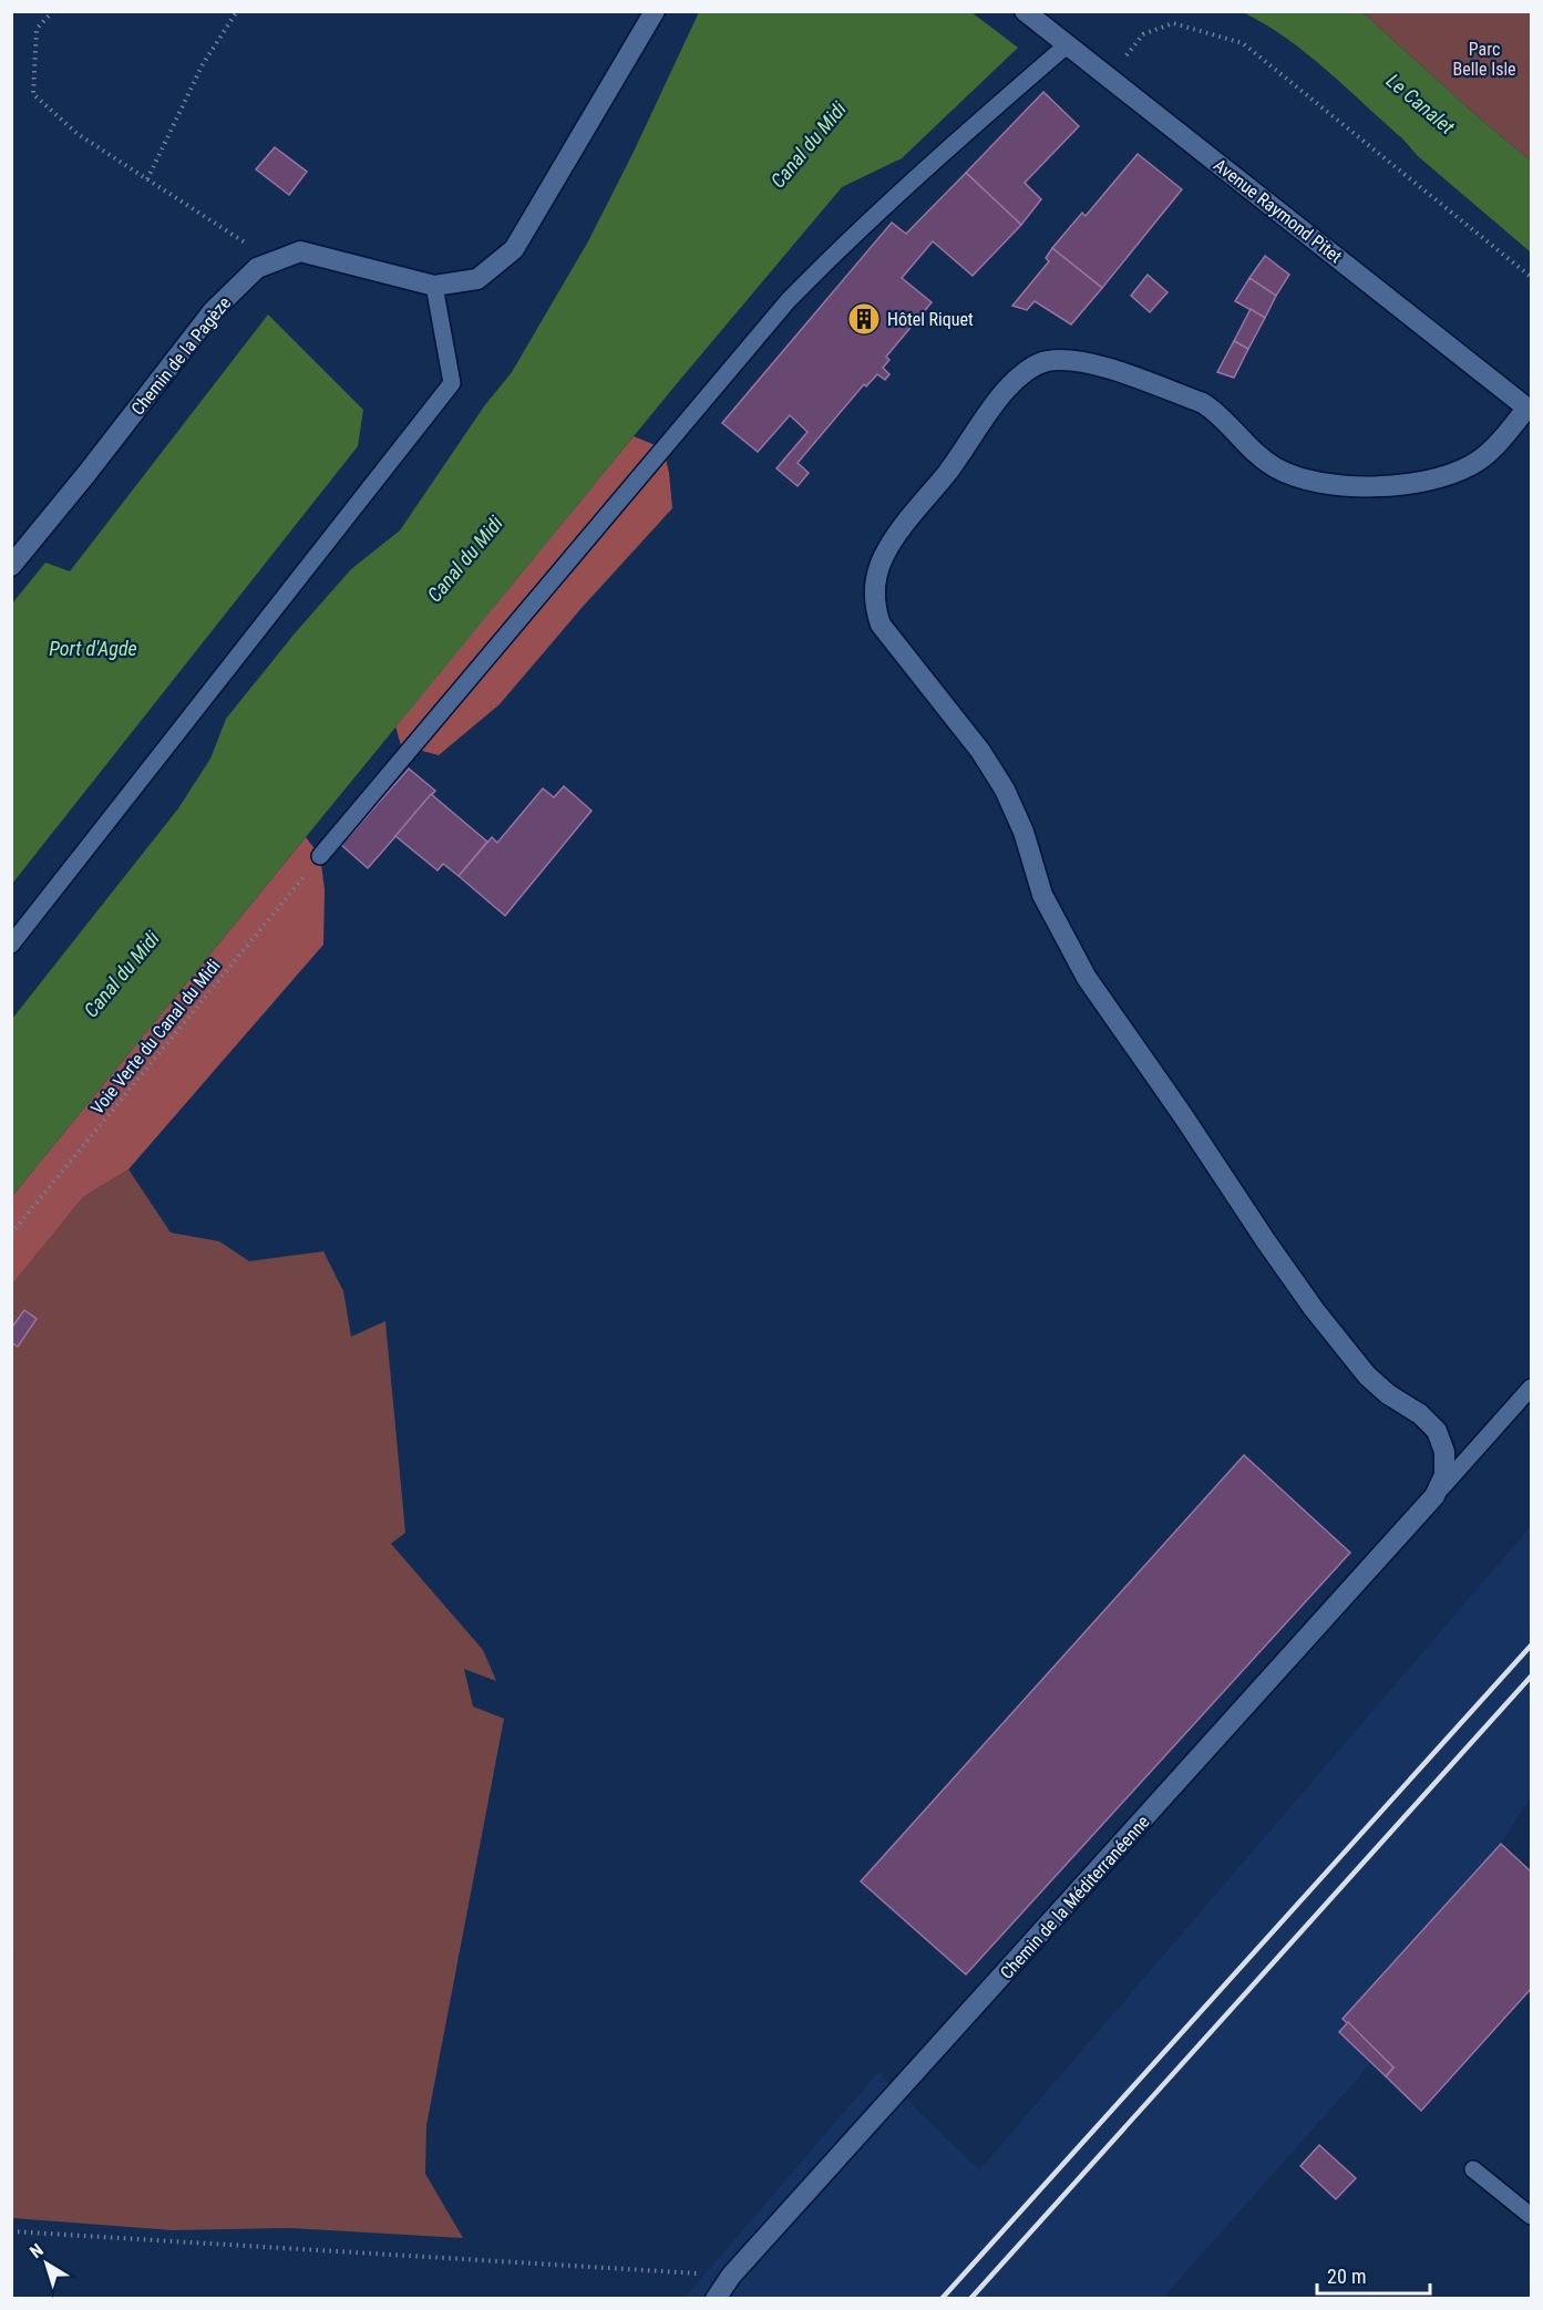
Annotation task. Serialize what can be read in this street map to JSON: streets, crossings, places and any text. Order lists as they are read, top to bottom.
{
  "streets": {
    "street": ["Avenue Raymond Pitet", "Chemin de la Pagèze", "Chemin de la Méditerranéenne"],
    "path": ["Voie Verte du Canal du Midi"]
  },
  "water": ["Le Canalet", "Canal du Midi", "Port d'Agde"],
  "parks": ["Parc Belle Isle"],
  "places": {
    "building": ["Hôtel Riquet"]
  },
  "scale_bar": "20 m",
  "north": "top left"
}
